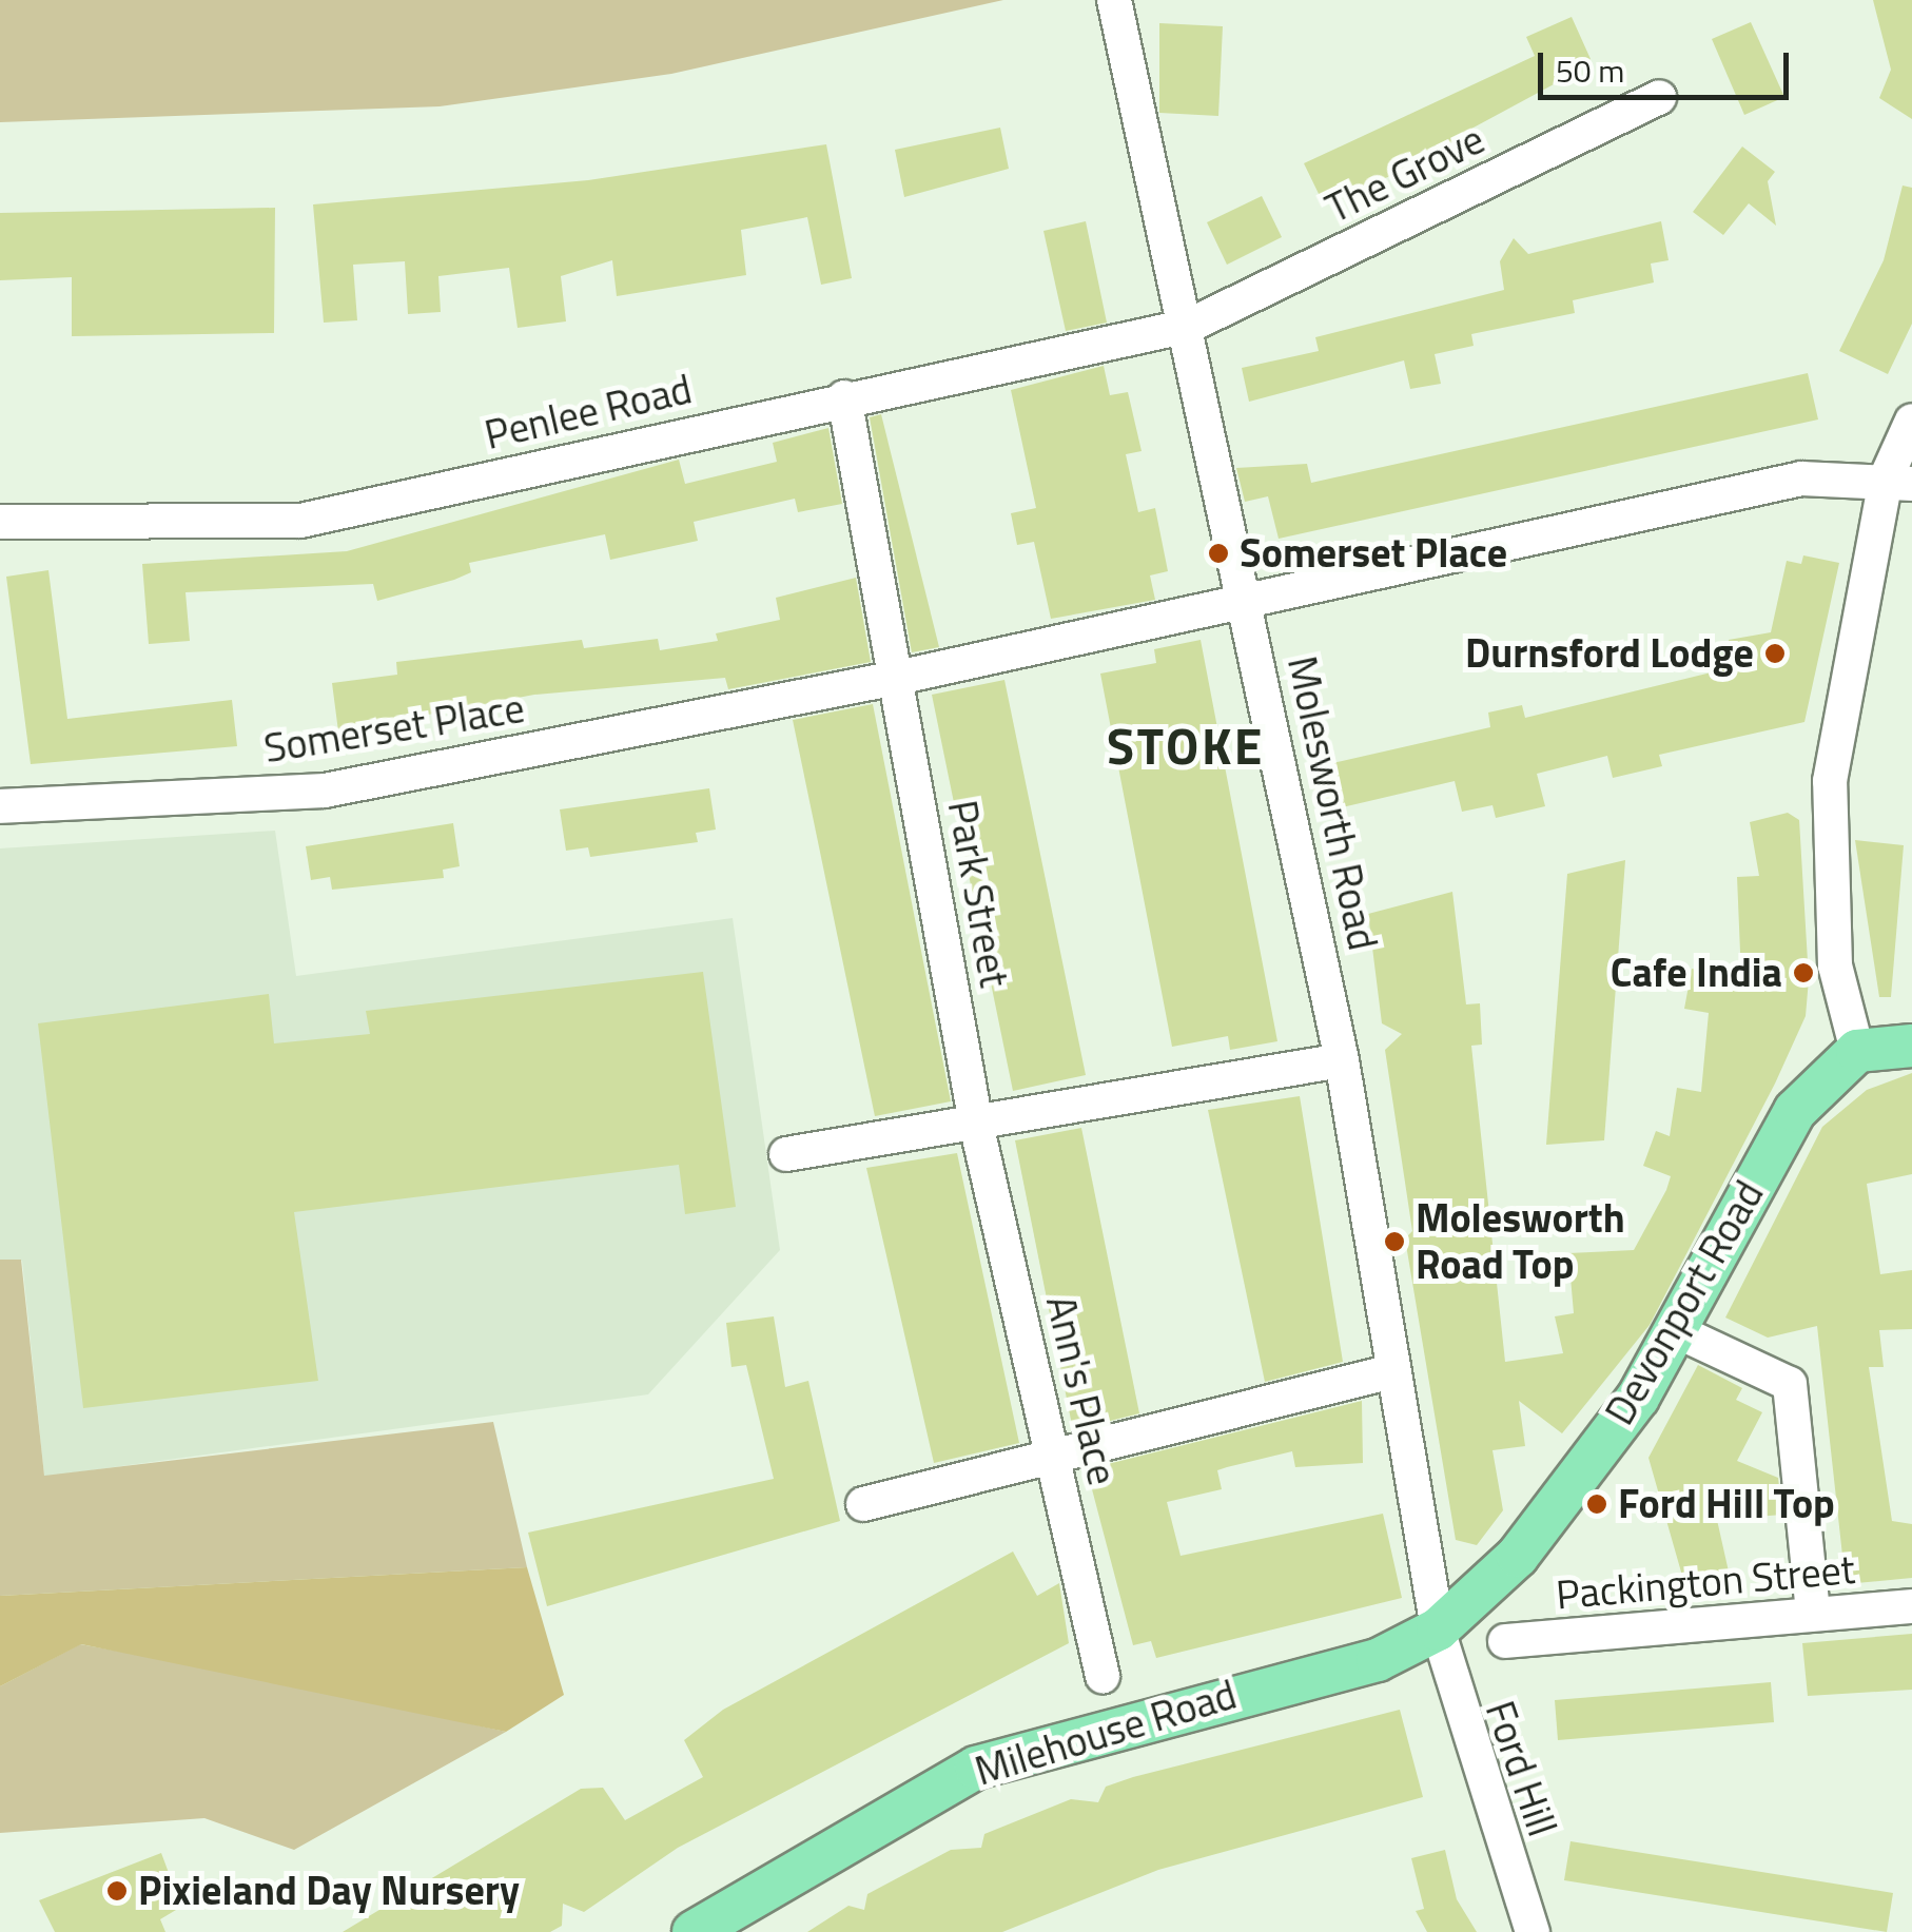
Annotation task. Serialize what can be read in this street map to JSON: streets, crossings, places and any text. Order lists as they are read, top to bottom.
{
  "streets": {
    "main road": ["Devonport Road", "Milehouse Road"],
    "street": [
      "The Grove",
      "Penlee Road",
      "Somerset Place",
      "Molesworth Road",
      "Park Street",
      "Ann's Place",
      "Packington Street",
      "Ford Hill"
    ]
  },
  "crossings": [
    ["The Grove", "Penlee Road"],
    ["The Grove", "Molesworth Road"],
    ["Penlee Road", "Molesworth Road"],
    ["Penlee Road", "Park Street"],
    ["Somerset Place", "Molesworth Road"],
    ["Somerset Place", "Park Street"],
    ["Molesworth Road", "Milehouse Road"],
    ["Molesworth Road", "Ford Hill"],
    ["Park Street", "Ann's Place"],
    ["Devonport Road", "Milehouse Road"],
    ["Milehouse Road", "Ford Hill"]
  ],
  "districts": ["STOKE"],
  "places": [
    "Somerset Place",
    "Durnsford Lodge",
    "Cafe India",
    "Molesworth Road Top",
    "Ford Hill Top",
    "Pixieland Day Nursery"
  ],
  "scale_bar": "50 m"
}
